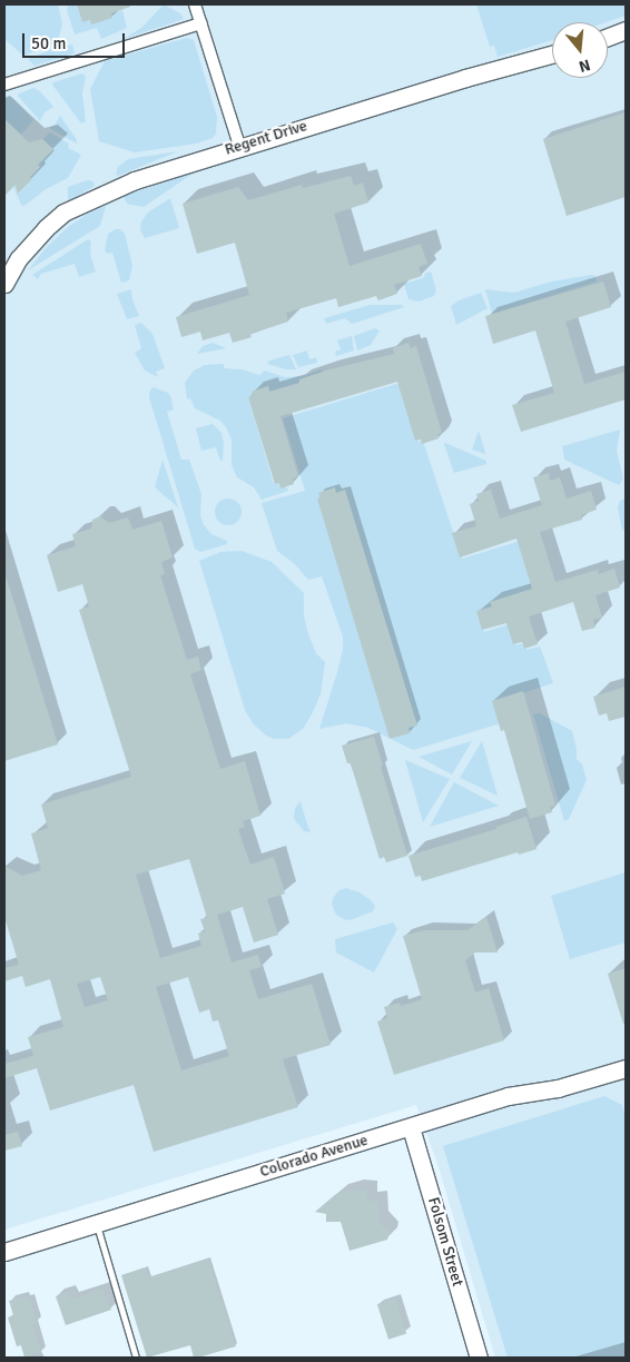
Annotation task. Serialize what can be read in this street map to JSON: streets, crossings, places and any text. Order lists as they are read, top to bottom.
{
  "streets": {
    "street": ["Regent Drive", "Colorado Avenue", "Folsom Street"]
  },
  "crossings": [
    ["Colorado Avenue", "Folsom Street"]
  ],
  "scale_bar": "50 m",
  "north": "bottom"
}
